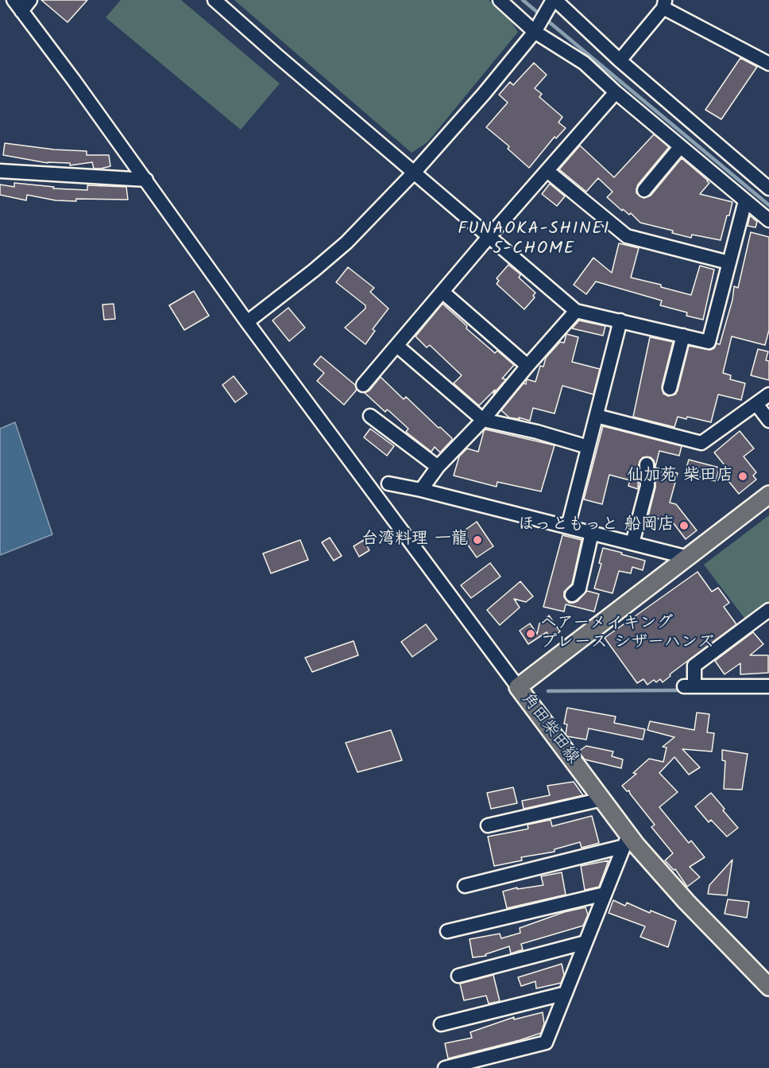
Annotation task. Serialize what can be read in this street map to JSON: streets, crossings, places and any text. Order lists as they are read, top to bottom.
{
  "streets": {
    "main road": ["角田柴田線"]
  },
  "districts": ["FUNAOKA-SHINEI 5-CHOME"],
  "places": [
    "仙加苑 柴田店",
    "ほっともっと 船岡店",
    "台湾料理 一龍",
    "ヘアーメイキング プレース シザーハンズ"
  ]
}
